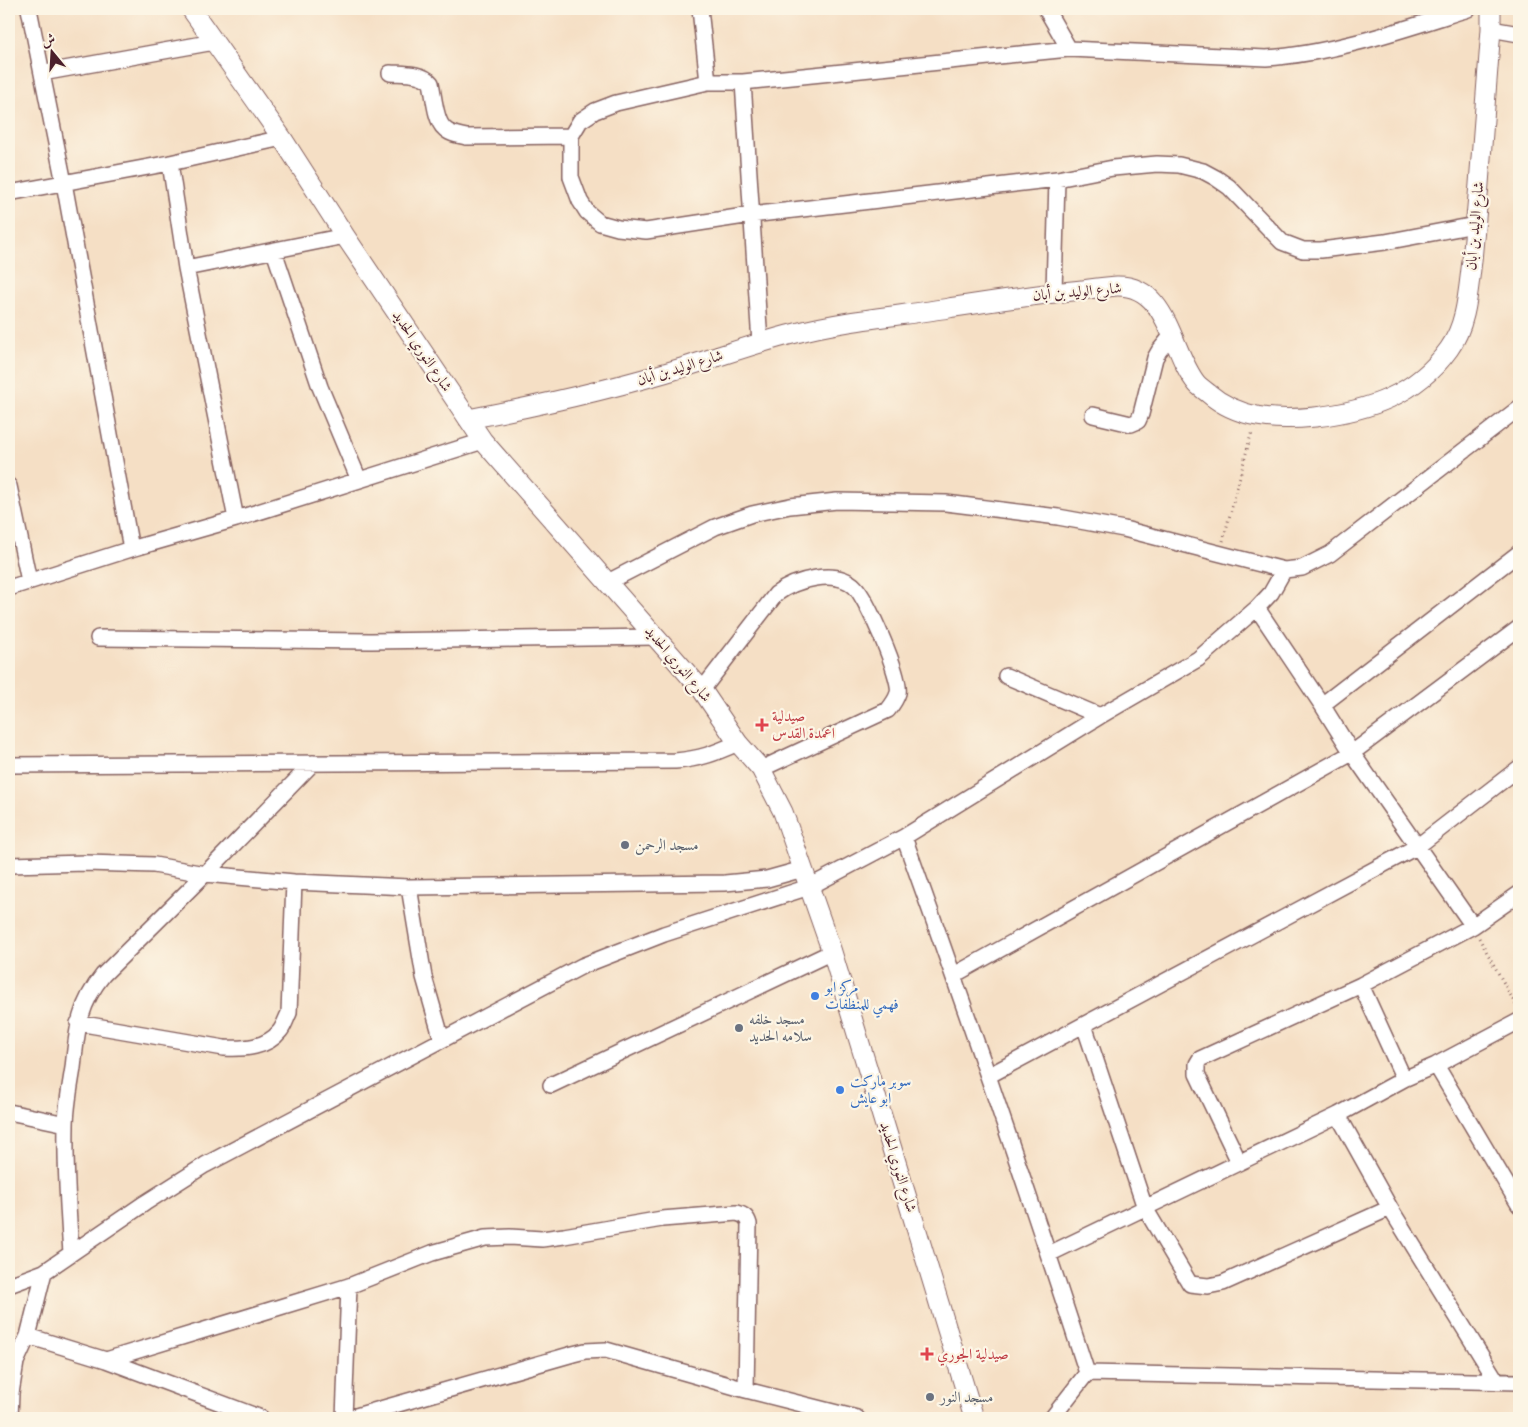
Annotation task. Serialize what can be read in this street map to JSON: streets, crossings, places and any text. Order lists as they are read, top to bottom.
{
  "streets": {
    "street": ["شارع الوليد بن أبان", "شارع النوري الحديد"]
  },
  "crossings": [
    ["شارع الوليد بن أبان", "شارع النوري الحديد"]
  ],
  "places": {
    "health": ["صيدلية اعمدة القدس", "صيدلية الجوري"],
    "other": [
      "مسجد الرحمن",
      "مركز ابو فهمي للمنظفات",
      "مسجد خلفه سلامه الحديد",
      "سوبر ماركت ابو عايش",
      "مسجد النور"
    ]
  },
  "north": "top"
}
